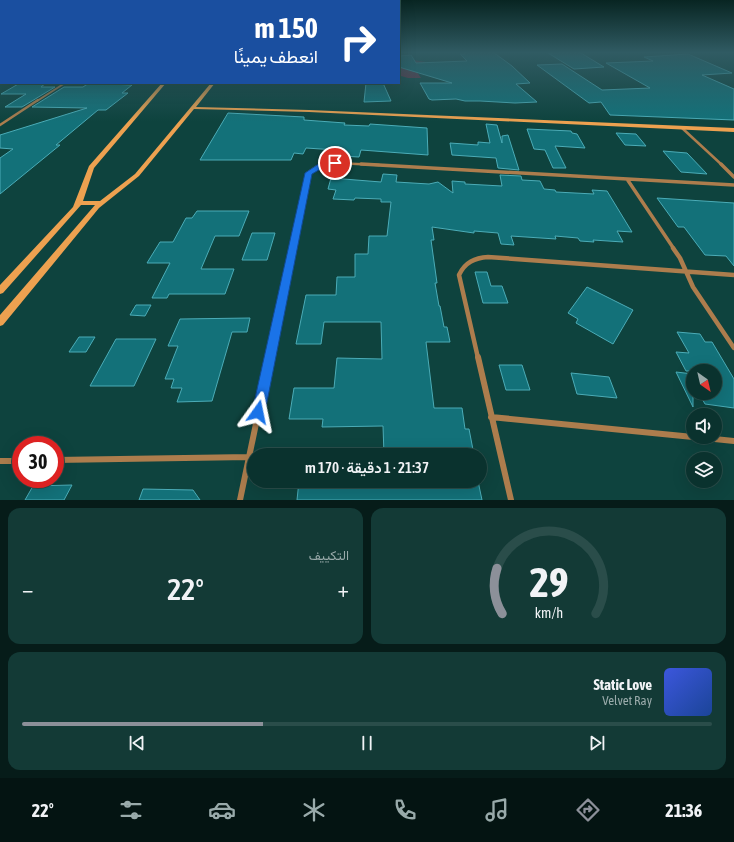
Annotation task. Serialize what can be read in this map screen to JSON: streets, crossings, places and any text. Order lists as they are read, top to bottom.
{
  "north": "bottom right",
  "page": {
    "turn": ["150 m", "انعطف يمينًا"],
    "limit": "30",
    "trip": "21:37 · 1 دقيقة · 170 m",
    "tile": "التكييف",
    "heat": ["−", "22°", "+"],
    "song": ["Static Love", "Velvet Ray"],
    "tabs": ["21:36", "22°"],
    "gauge": ["29", "km/h"]
  }
}
